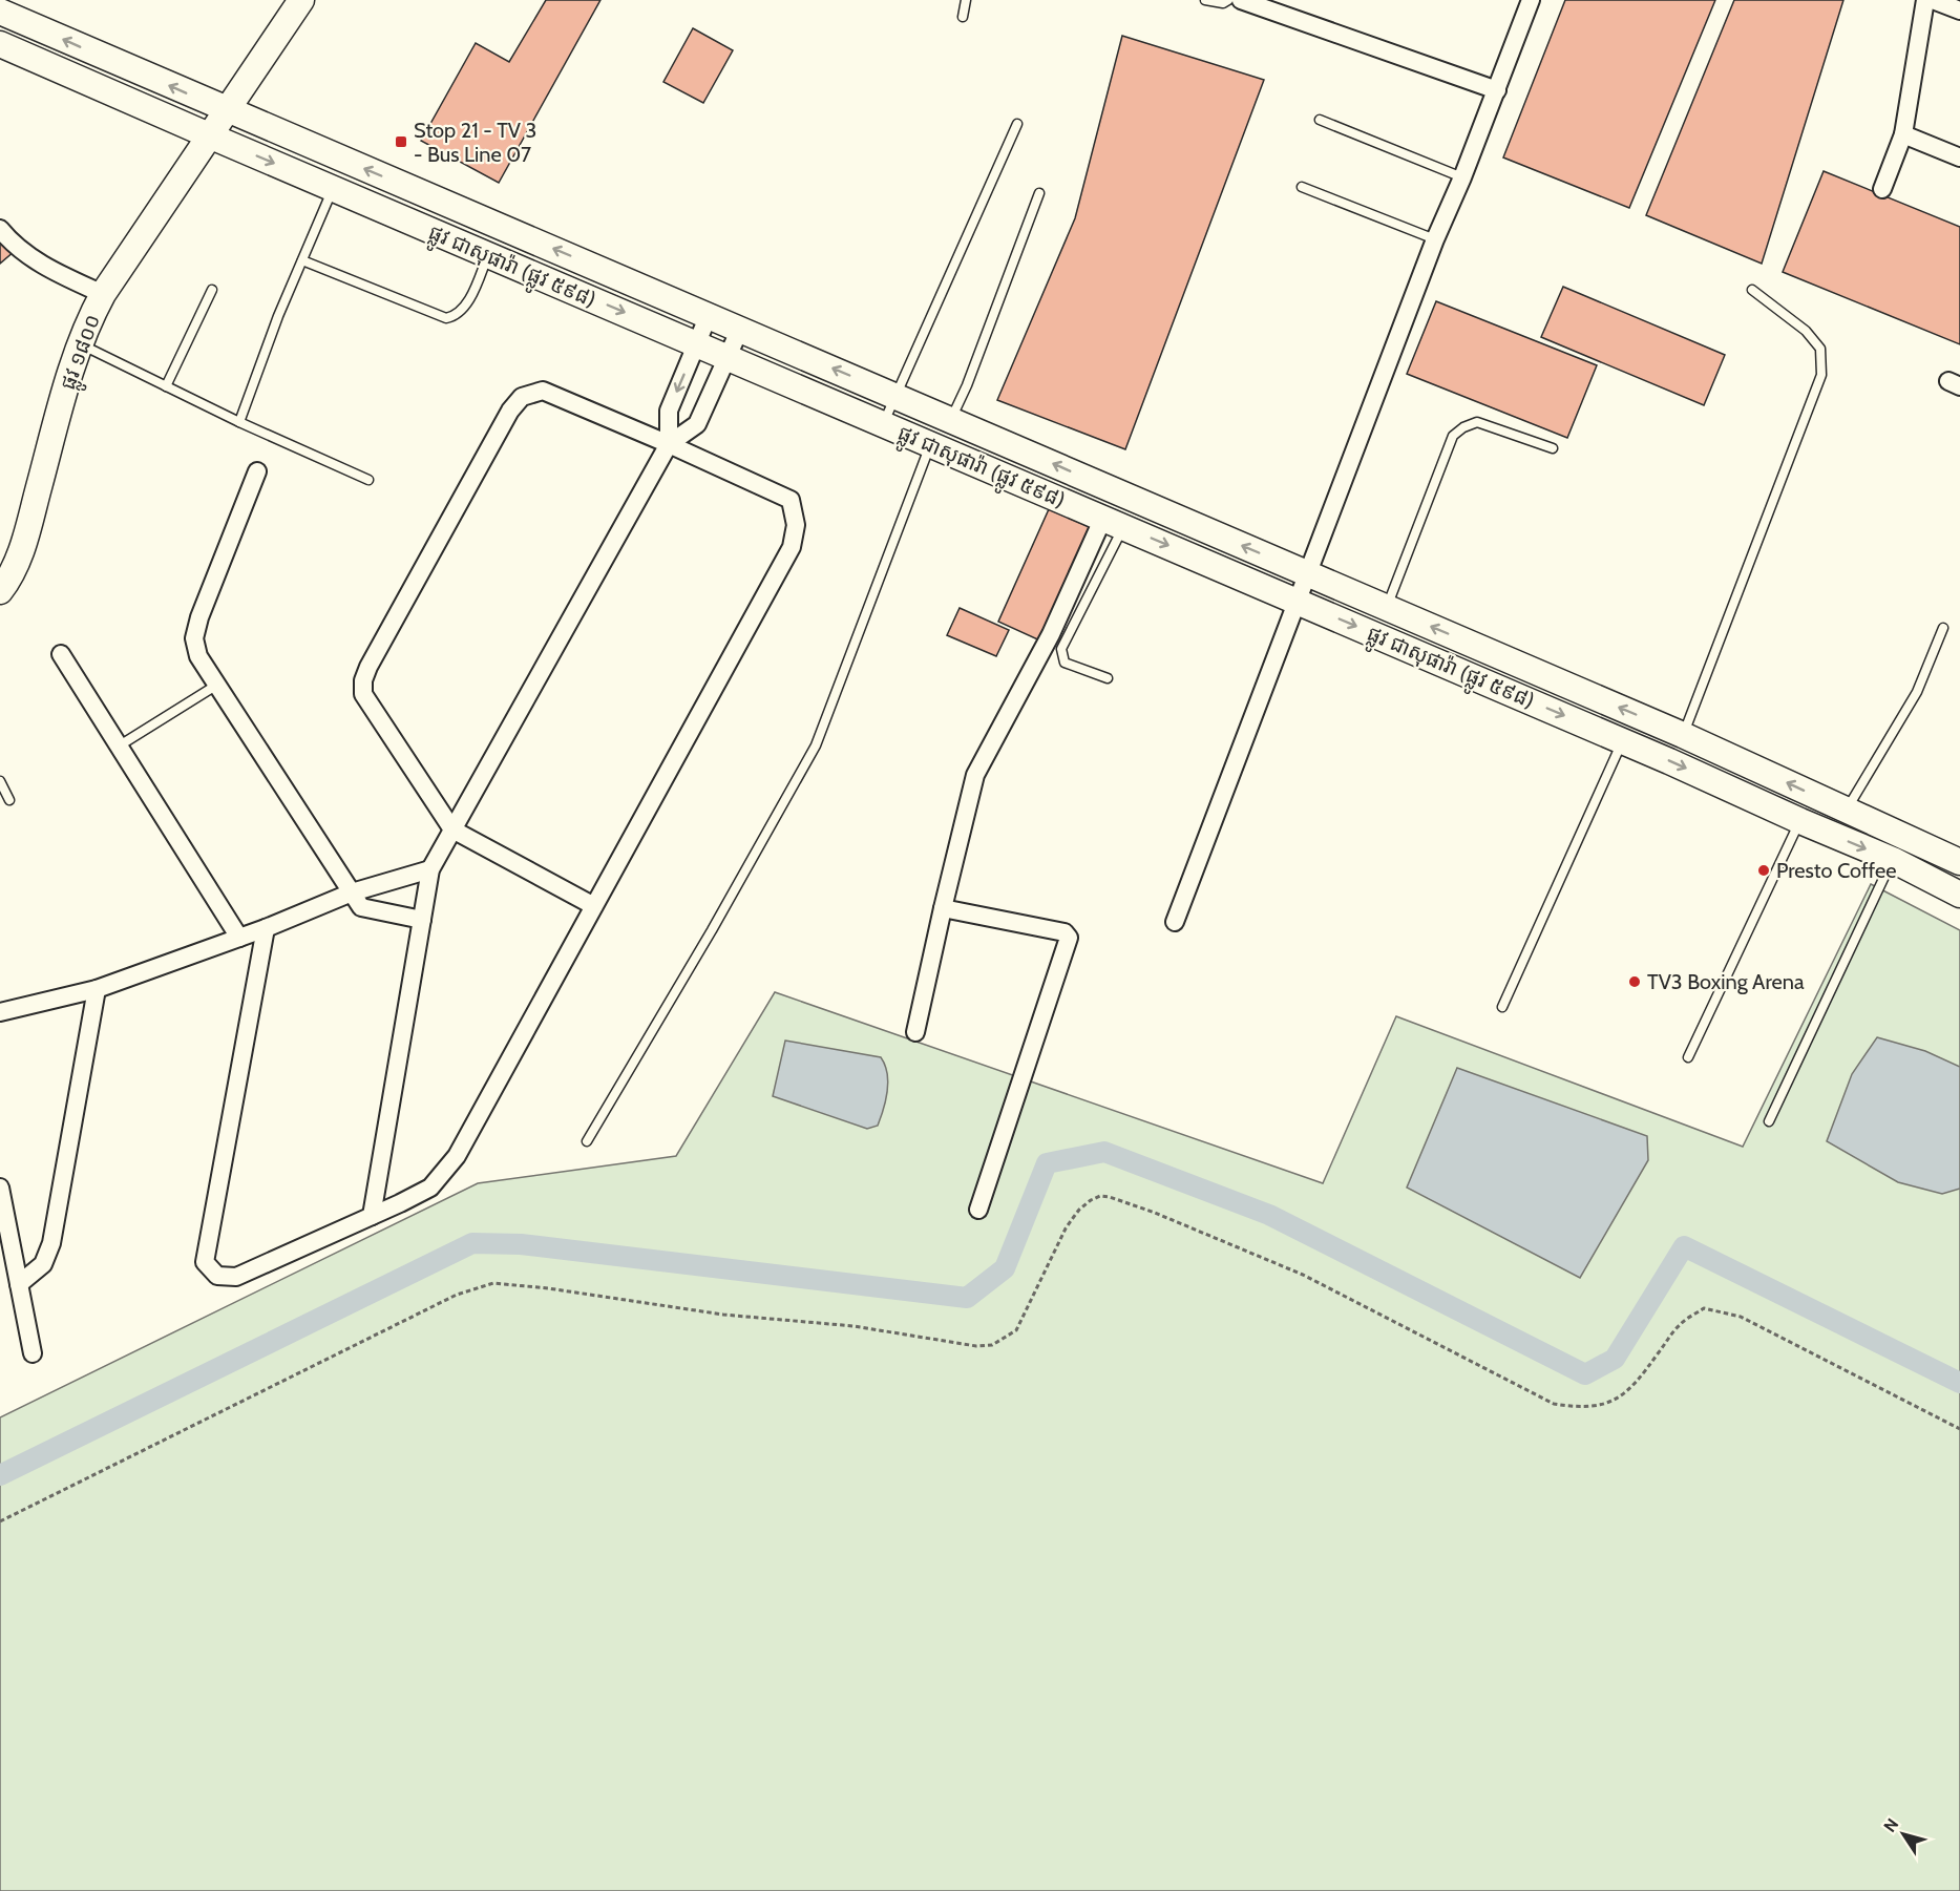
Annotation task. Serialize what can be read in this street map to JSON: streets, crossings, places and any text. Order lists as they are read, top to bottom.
{
  "streets": {
    "main road": ["ផ្លូវ ជាសុផារ៉ា (ផ្លូវ ៥៩៨)", "ផ្លូវ ១៨០០"]
  },
  "crossings": [
    ["ផ្លូវ ជាសុផារ៉ា (ផ្លូវ ៥៩៨)", "ផ្លូវ ១៨០០"]
  ],
  "places": {
    "transit": ["Stop 21 - TV 3 - Bus Line 07"],
    "other": ["Presto Coffee", "TV3 Boxing Arena"]
  },
  "north": "top left"
}
